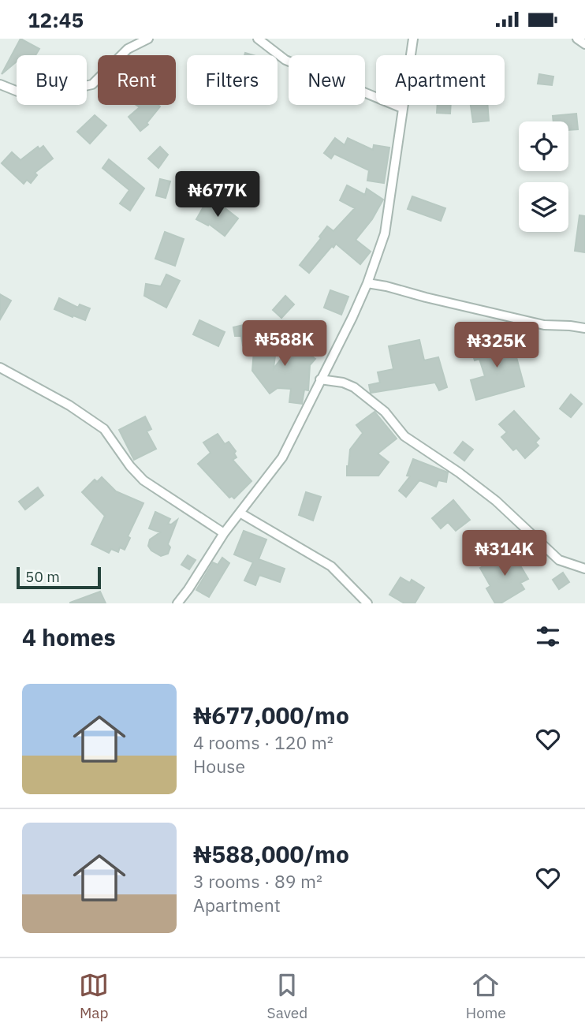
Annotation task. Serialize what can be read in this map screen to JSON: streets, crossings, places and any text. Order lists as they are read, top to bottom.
{
  "scale_bar": "50 m",
  "page": {
    "status": "12:45",
    "chip": [
      "Buy",
      "Rent",
      "Filters",
      "New",
      "Apartment"
    ],
    "price": [
      "₦677K",
      "₦588K",
      "₦325K",
      "₦314K"
    ],
    "scale": "50 m",
    "heading": "4 homes",
    "list": [
      {
        "name": "₦677,000/mo",
        "note": "4 rooms · 120 m² · House"
      },
      {
        "name": "₦588,000/mo",
        "note": "3 rooms · 89 m² · Apartment"
      }
    ],
    "tabs": ["Map", "Saved", "Home"]
  }
}
